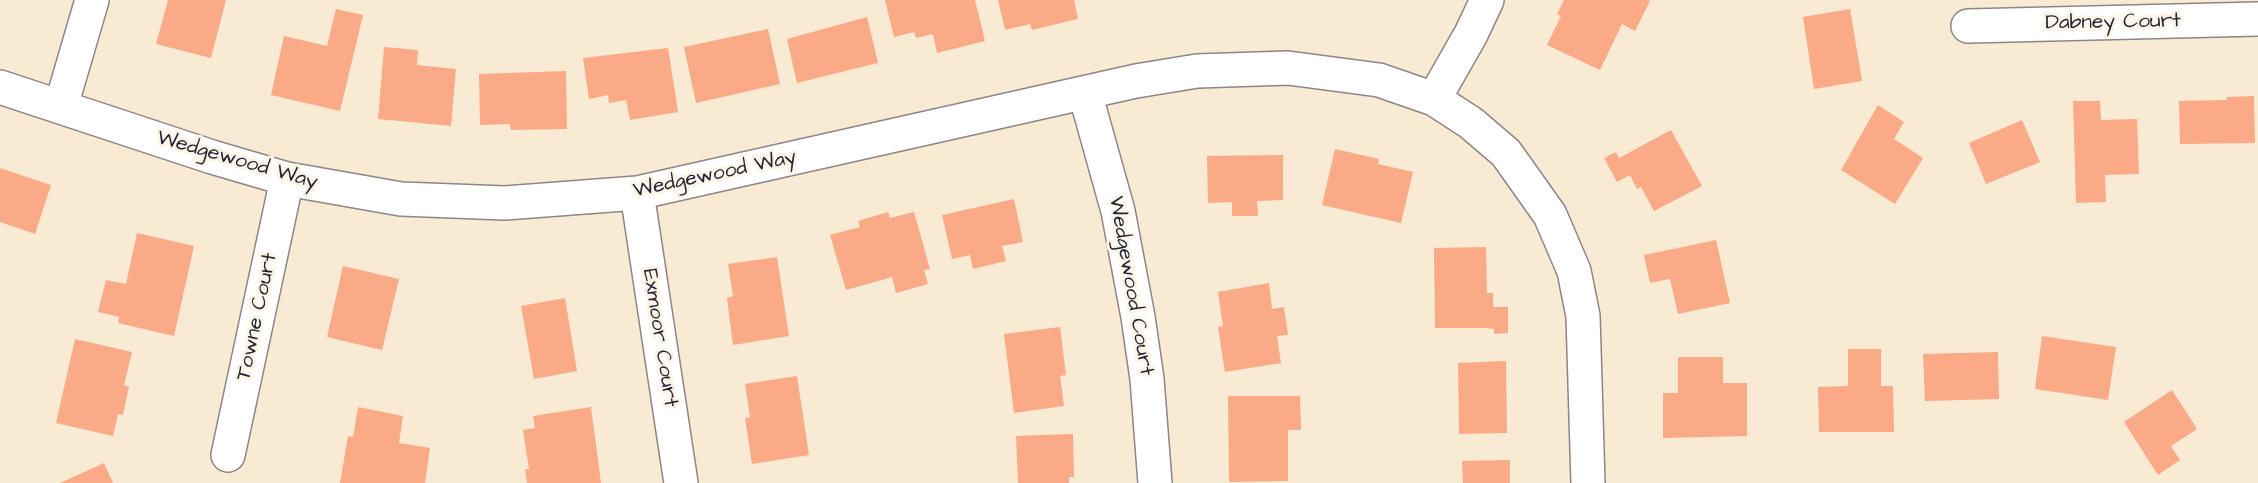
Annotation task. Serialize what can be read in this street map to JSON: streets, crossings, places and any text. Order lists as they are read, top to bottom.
{
  "streets": {
    "street": [
      "Dabney Court",
      "Wedgewood Way",
      "Wedgewood Court",
      "Towne Court",
      "Exmoor Court"
    ]
  },
  "crossings": [
    ["Wedgewood Way", "Wedgewood Court"],
    ["Wedgewood Way", "Towne Court"],
    ["Wedgewood Way", "Exmoor Court"]
  ]
}
